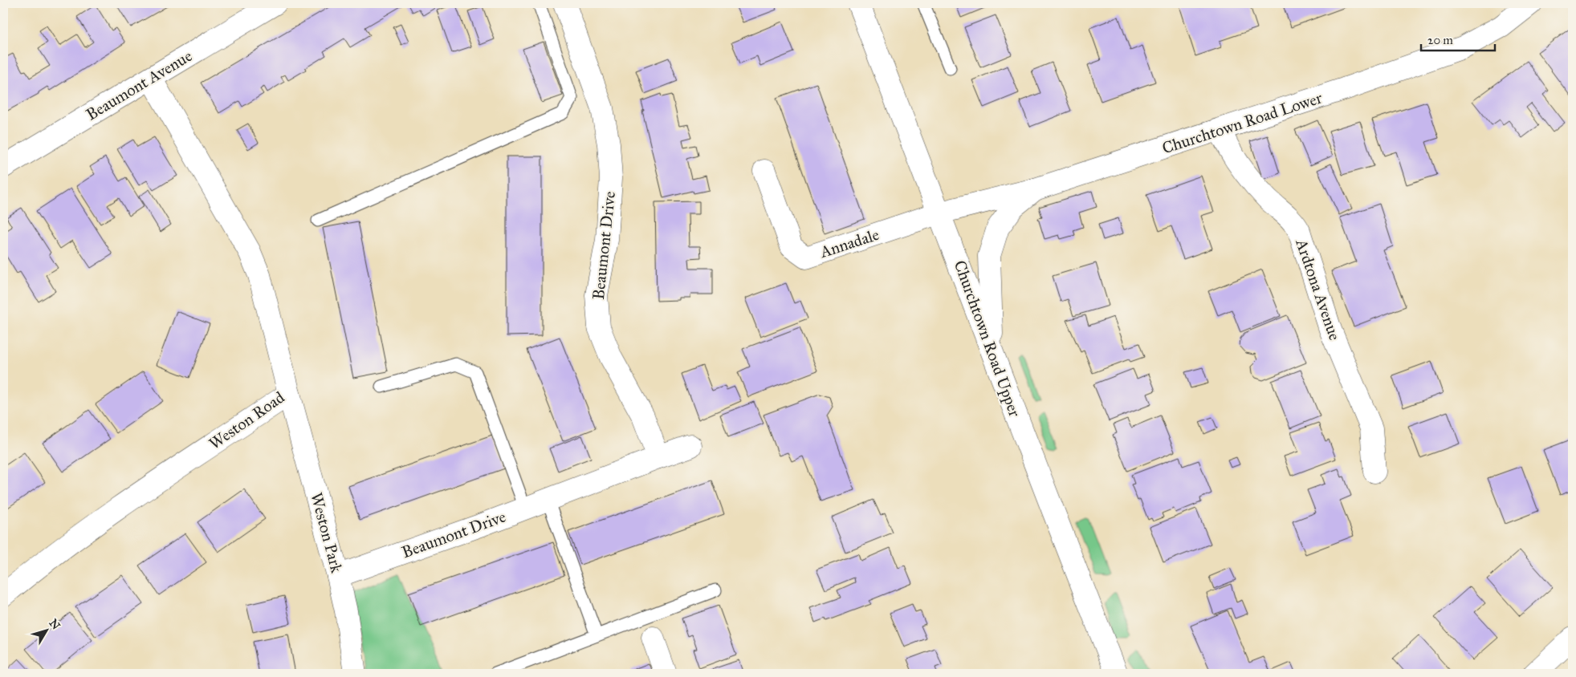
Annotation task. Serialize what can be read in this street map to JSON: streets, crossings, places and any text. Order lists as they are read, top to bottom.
{
  "streets": {
    "street": [
      "Beaumont Avenue",
      "Churchtown Road Lower",
      "Annadale",
      "Beaumont Drive",
      "Ardtona Avenue",
      "Churchtown Road Upper",
      "Weston Road",
      "Weston Park"
    ]
  },
  "crossings": [
    ["Beaumont Avenue", "Weston Road"],
    ["Churchtown Road Lower", "Annadale"],
    ["Churchtown Road Lower", "Ardtona Avenue"],
    ["Churchtown Road Lower", "Churchtown Road Upper"],
    ["Annadale", "Churchtown Road Upper"],
    ["Beaumont Drive", "Weston Park"],
    ["Weston Road", "Weston Park"]
  ],
  "scale_bar": "20 m",
  "north": "top right"
}
